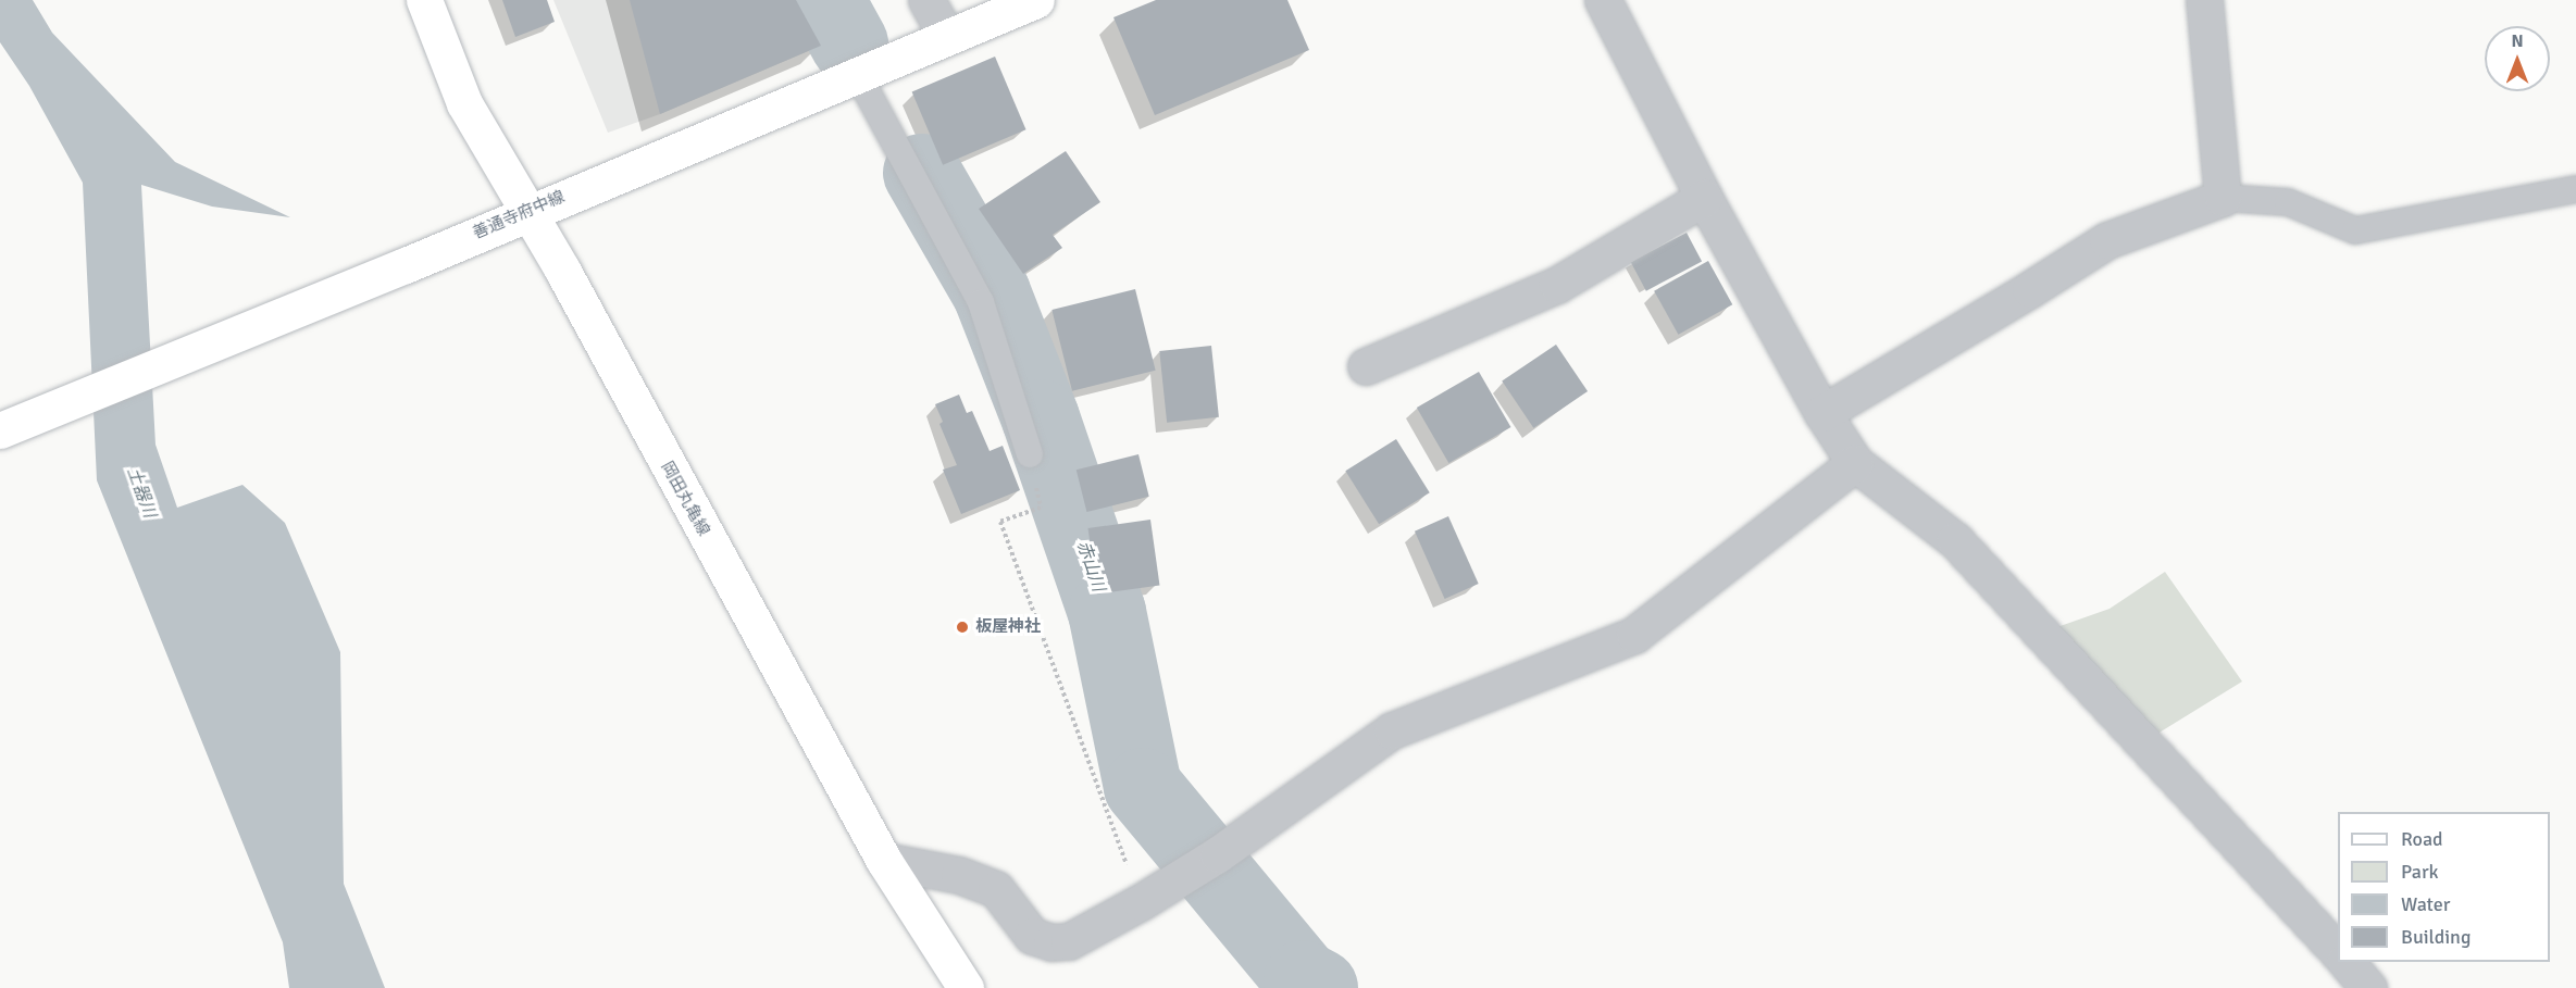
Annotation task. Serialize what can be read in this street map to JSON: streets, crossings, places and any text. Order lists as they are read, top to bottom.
{
  "streets": {
    "main road": ["善通寺府中線", "岡田丸亀線"]
  },
  "crossings": [
    ["善通寺府中線", "岡田丸亀線"]
  ],
  "water": ["土器川", "赤山川"],
  "places": ["板屋神社"],
  "legend": [
    "Road",
    "Park",
    "Water",
    "Building"
  ],
  "north": "top"
}
